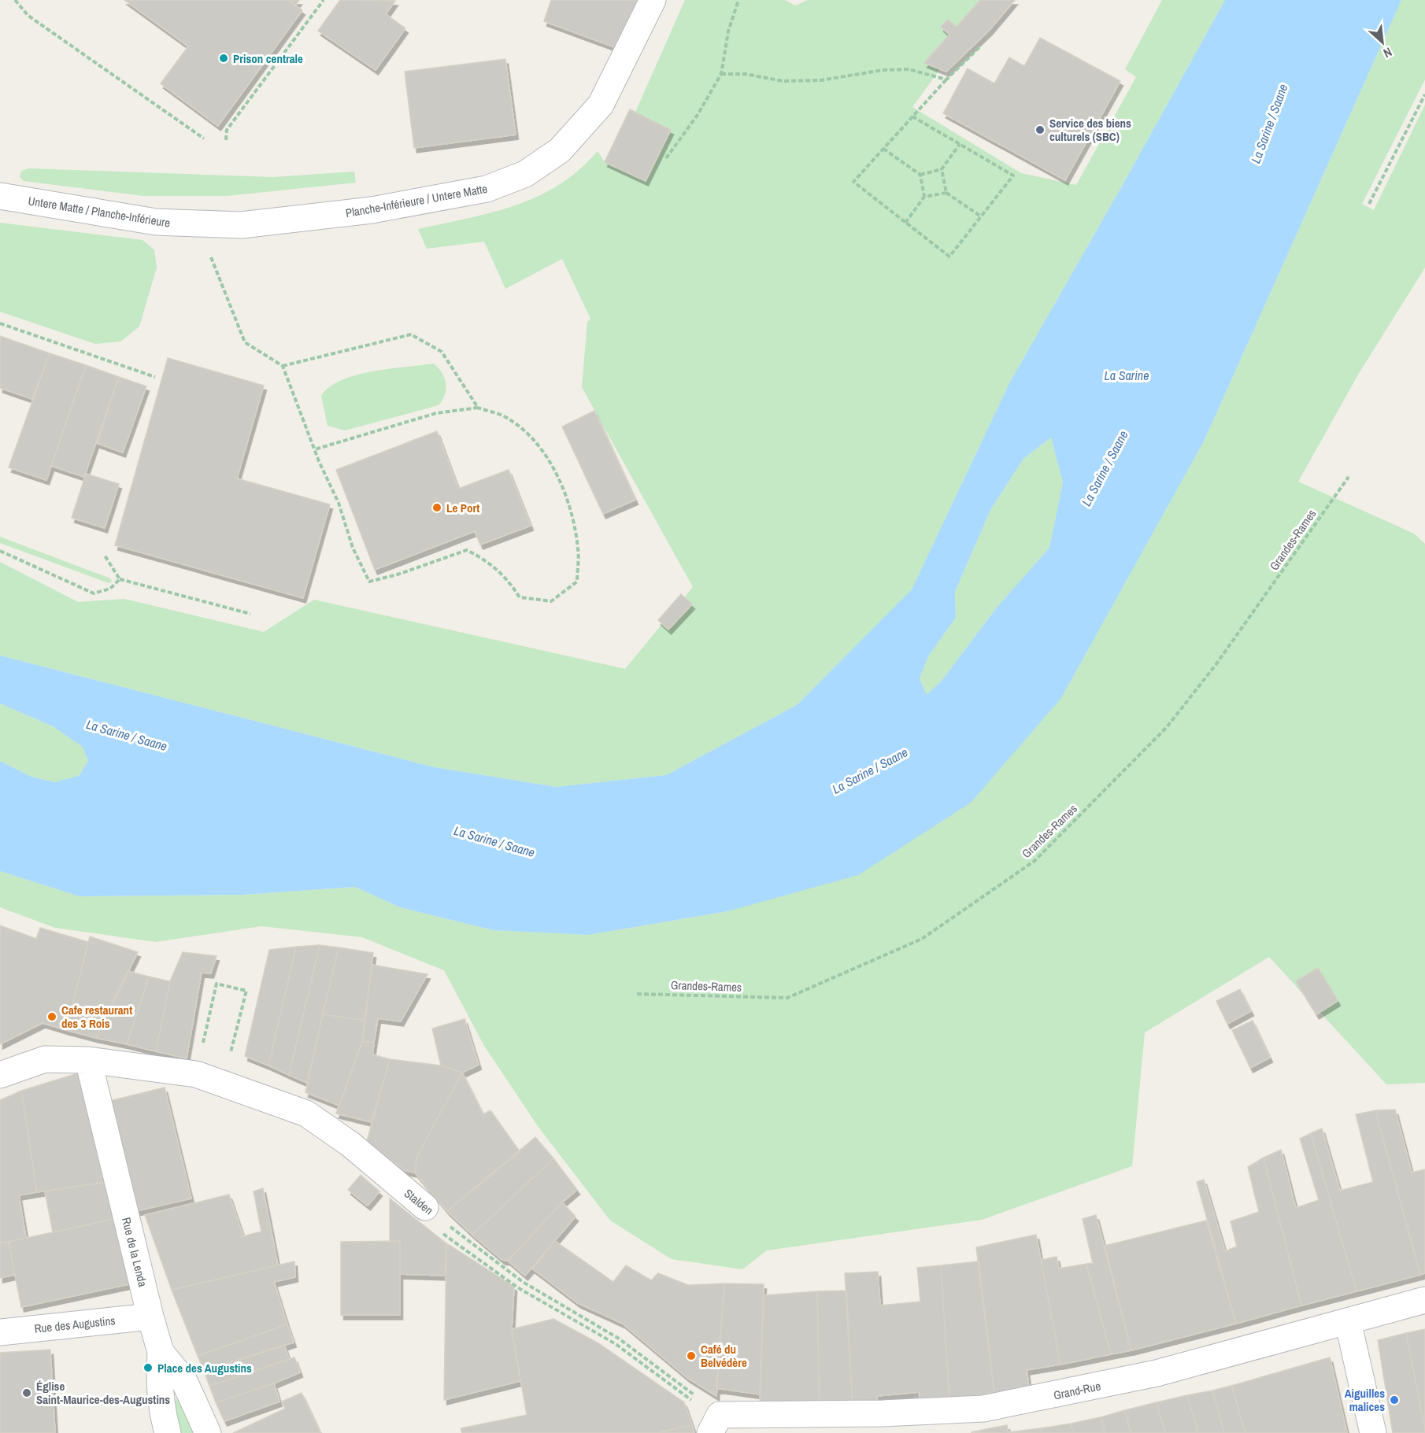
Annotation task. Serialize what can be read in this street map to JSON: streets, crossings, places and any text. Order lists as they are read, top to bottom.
{
  "streets": {
    "street": [
      "Planche-Inférieure / Untere Matte",
      "Untere Matte / Planche-Inférieure",
      "Stalden",
      "Rue de la Lenda",
      "Rue des Augustins",
      "Grand-Rue"
    ],
    "path": ["Grandes-Rames"]
  },
  "crossings": [
    ["Planche-Inférieure / Untere Matte", "Untere Matte / Planche-Inférieure"],
    ["Stalden", "Rue de la Lenda"],
    ["Stalden", "Grand-Rue"],
    ["Rue de la Lenda", "Rue des Augustins"]
  ],
  "water": ["La Sarine / Saane", "La Sarine"],
  "places": [
    "Prison centrale",
    "Service des biens culturels (SBC)",
    "Le Port",
    "Cafe restaurant des 3 Rois",
    "Café du Belvédère",
    "Place des Augustins",
    "Église Saint-Maurice-des-Augustins",
    "Aiguilles malices"
  ],
  "north": "bottom right"
}
